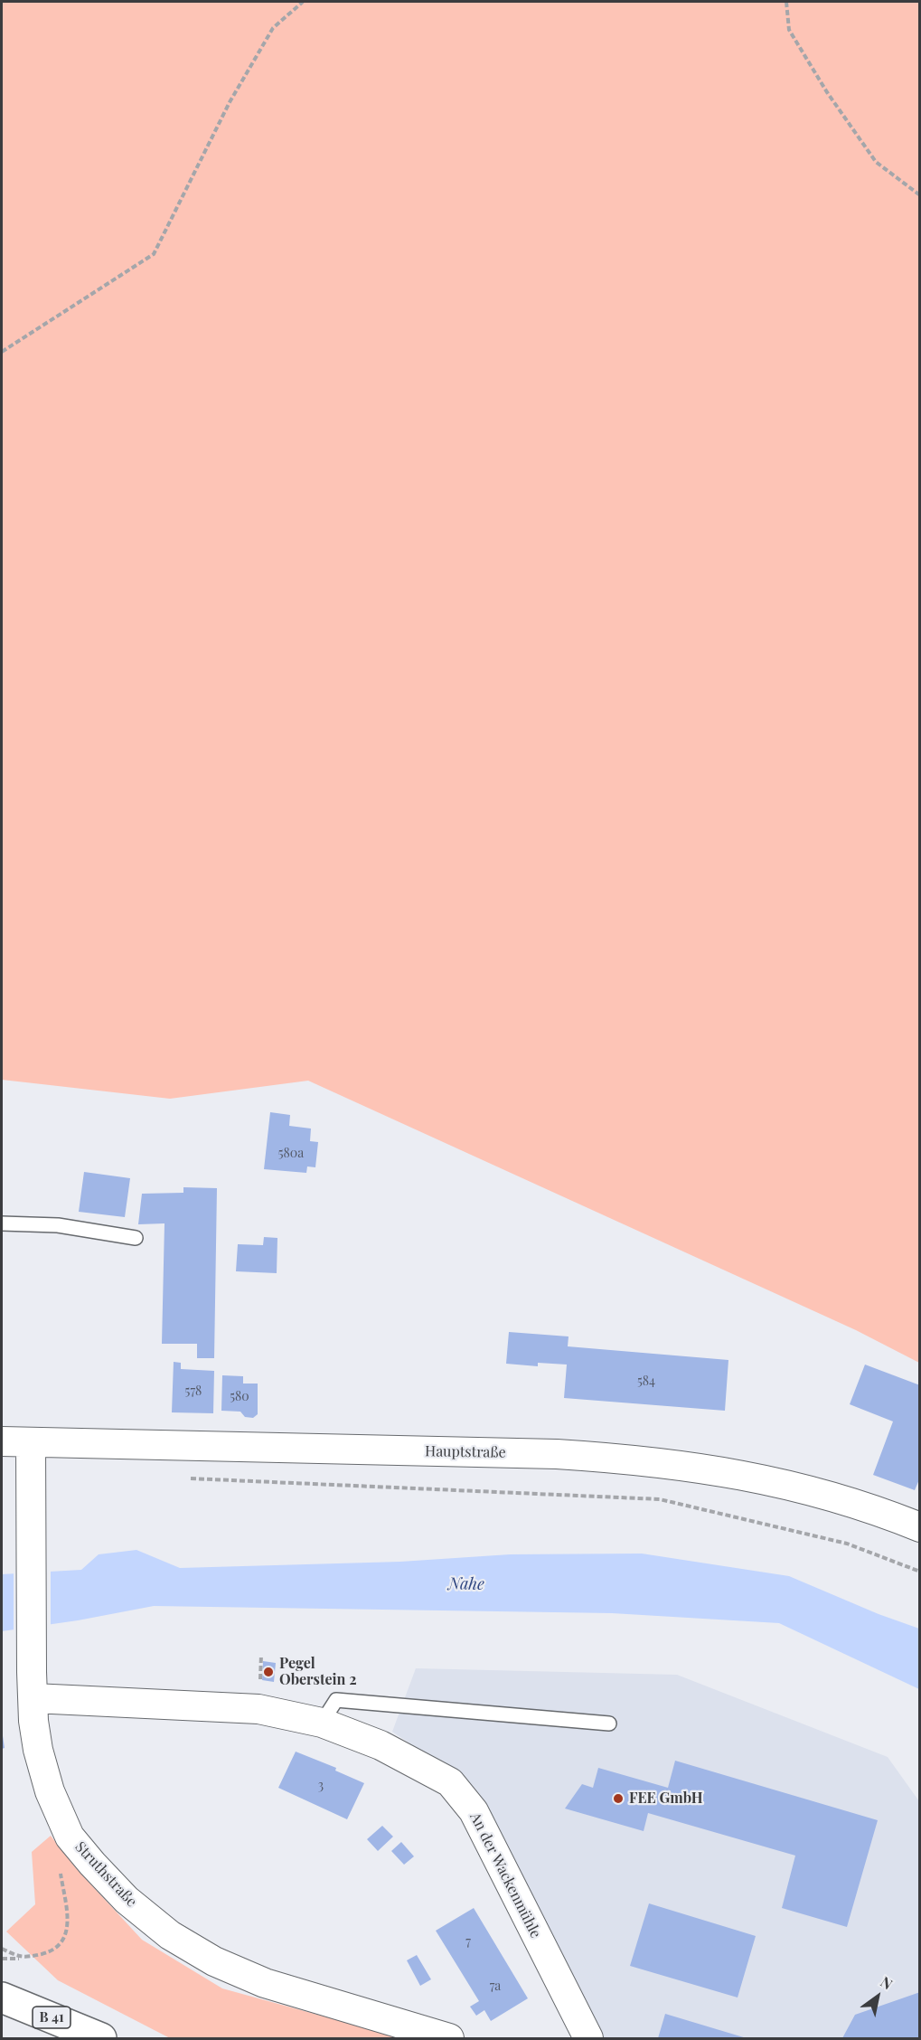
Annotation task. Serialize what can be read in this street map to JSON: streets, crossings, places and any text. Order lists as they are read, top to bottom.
{
  "streets": {
    "main road": ["B 41"],
    "street": ["Hauptstraße", "Struthstraße", "An der Wackenmühle"]
  },
  "crossings": [
    ["Hauptstraße", "Struthstraße"],
    ["Struthstraße", "An der Wackenmühle"]
  ],
  "water": ["Nahe"],
  "places": ["Pegel Oberstein 2", "FEE GmbH"],
  "house_numbers": [
    "580a",
    "584",
    "578",
    "580",
    "3",
    "7",
    "7a"
  ],
  "north": "top right"
}
